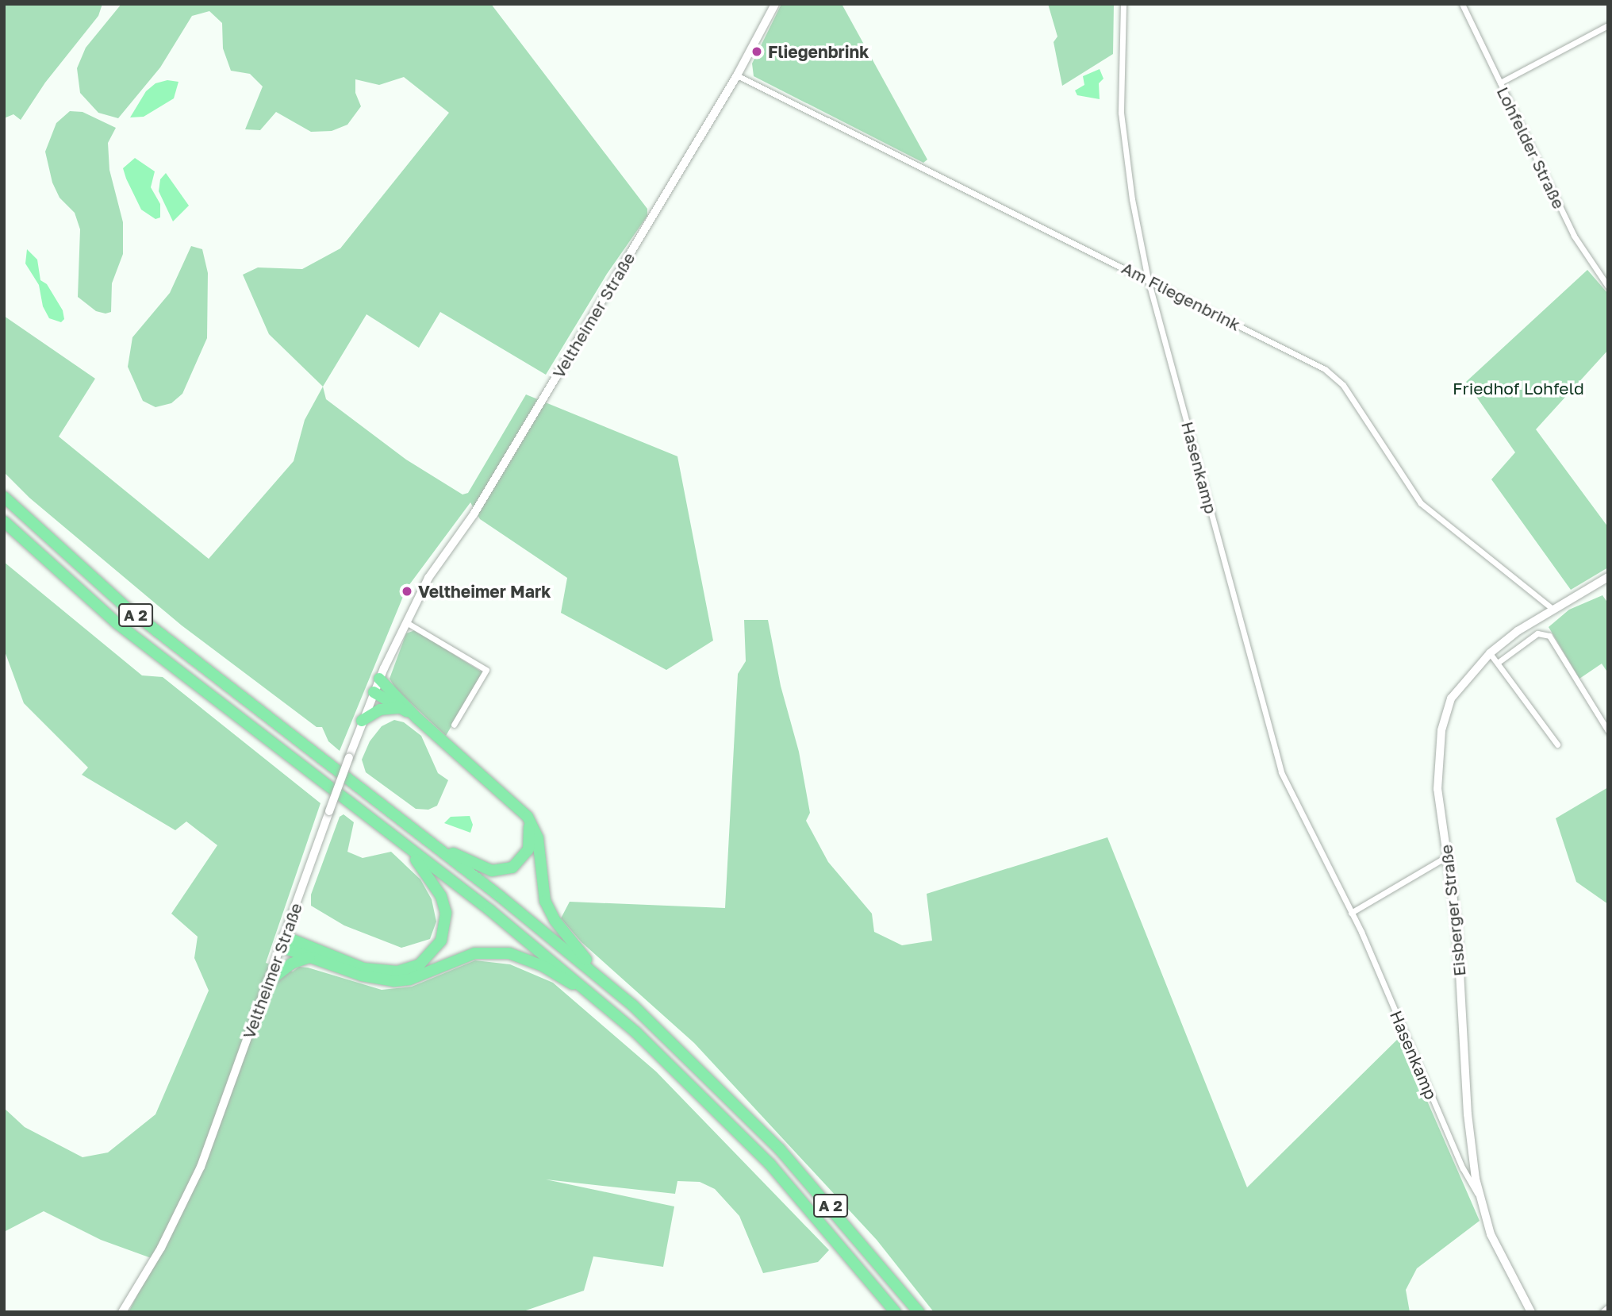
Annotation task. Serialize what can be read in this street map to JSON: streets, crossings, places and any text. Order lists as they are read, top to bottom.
{
  "streets": {
    "highway": ["A 2"],
    "main road": ["Veltheimer Straße", "Eisberger Straße"],
    "street": ["Lohfelder Straße", "Am Fliegenbrink", "Hasenkamp"]
  },
  "crossings": [
    ["Am Fliegenbrink", "Veltheimer Straße"],
    ["Am Fliegenbrink", "Hasenkamp"],
    ["Am Fliegenbrink", "Eisberger Straße"],
    ["Hasenkamp", "Eisberger Straße"]
  ],
  "parks": ["Friedhof Lohfeld"],
  "places": ["Fliegenbrink", "Veltheimer Mark"]
}
